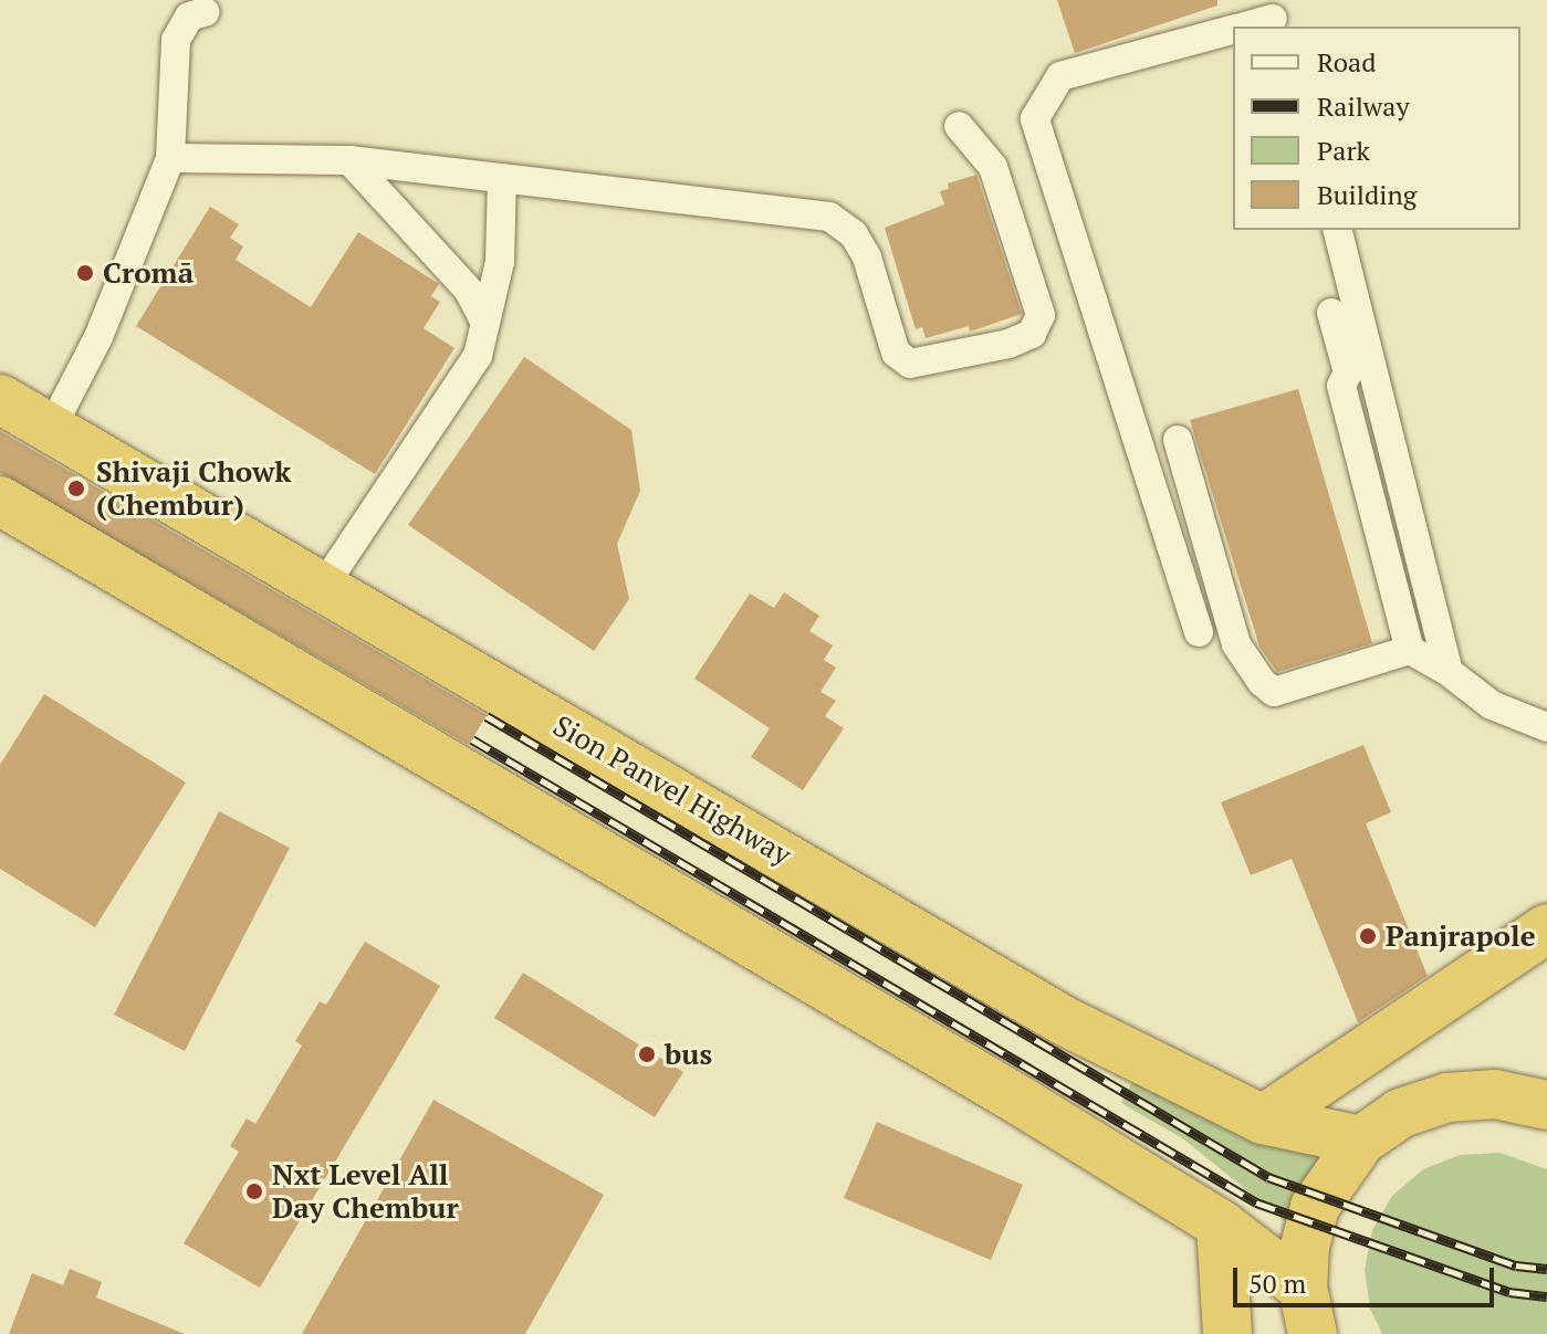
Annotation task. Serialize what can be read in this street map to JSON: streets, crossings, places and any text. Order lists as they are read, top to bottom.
{
  "streets": {
    "highway": ["Sion Panvel Highway"]
  },
  "places": [
    "Cromā",
    "Shivaji Chowk (Chembur)",
    "Panjrapole",
    "bus",
    "Nxt Level All Day Chembur"
  ],
  "legend": [
    "Road",
    "Railway",
    "Park",
    "Building"
  ],
  "scale_bar": "50 m"
}
